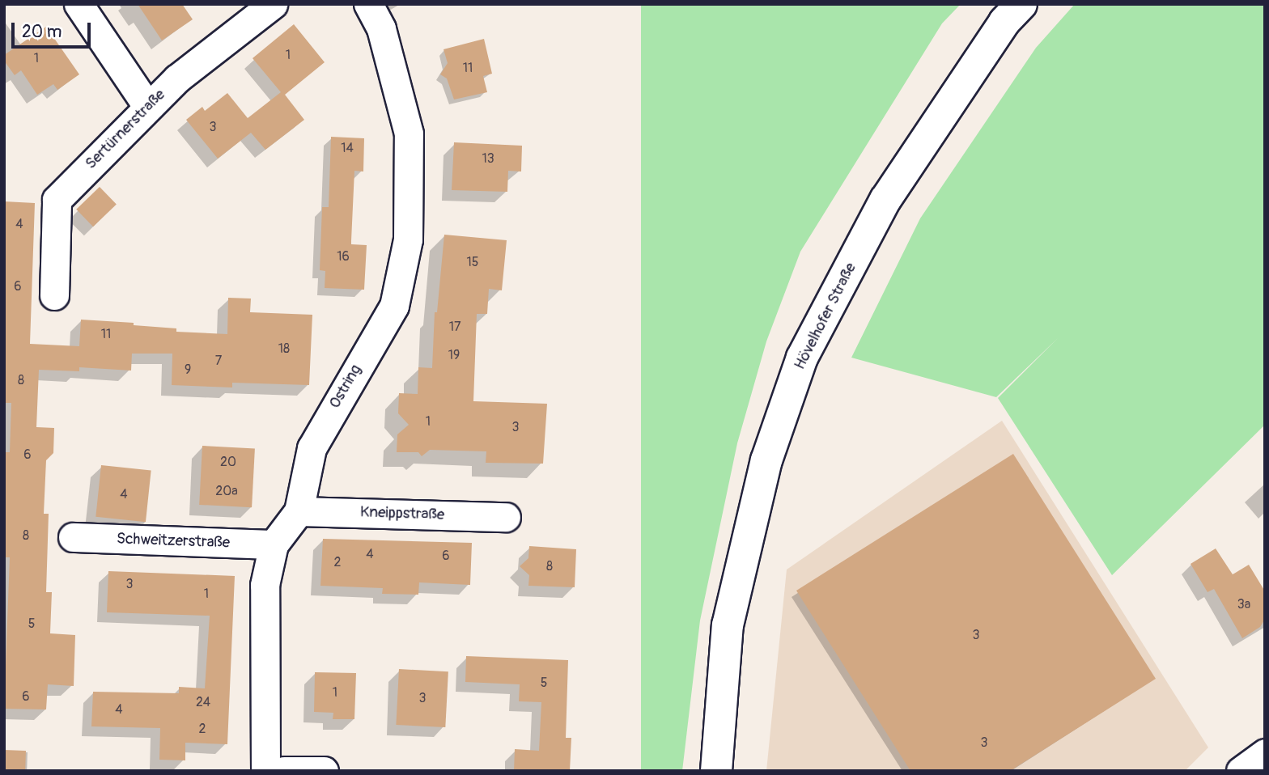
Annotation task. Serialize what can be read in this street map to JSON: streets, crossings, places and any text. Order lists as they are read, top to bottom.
{
  "streets": {
    "main road": ["Hövelhofer Straße"],
    "street": [
      "Sertürnerstraße",
      "Ostring",
      "Kneippstraße",
      "Schweitzerstraße"
    ]
  },
  "crossings": [
    ["Ostring", "Kneippstraße"],
    ["Ostring", "Schweitzerstraße"]
  ],
  "house_numbers": [
    "1",
    "1",
    "11",
    "3",
    "14",
    "13",
    "4",
    "16",
    "15",
    "6",
    "17",
    "11",
    "18",
    "19",
    "7",
    "9",
    "8",
    "1",
    "3",
    "6",
    "20",
    "20a",
    "4",
    "8",
    "4",
    "6",
    "2",
    "8",
    "3",
    "1",
    "3a",
    "5",
    "3",
    "5",
    "1",
    "6",
    "3",
    "24",
    "4",
    "2",
    "3"
  ],
  "scale_bar": "20 m"
}
